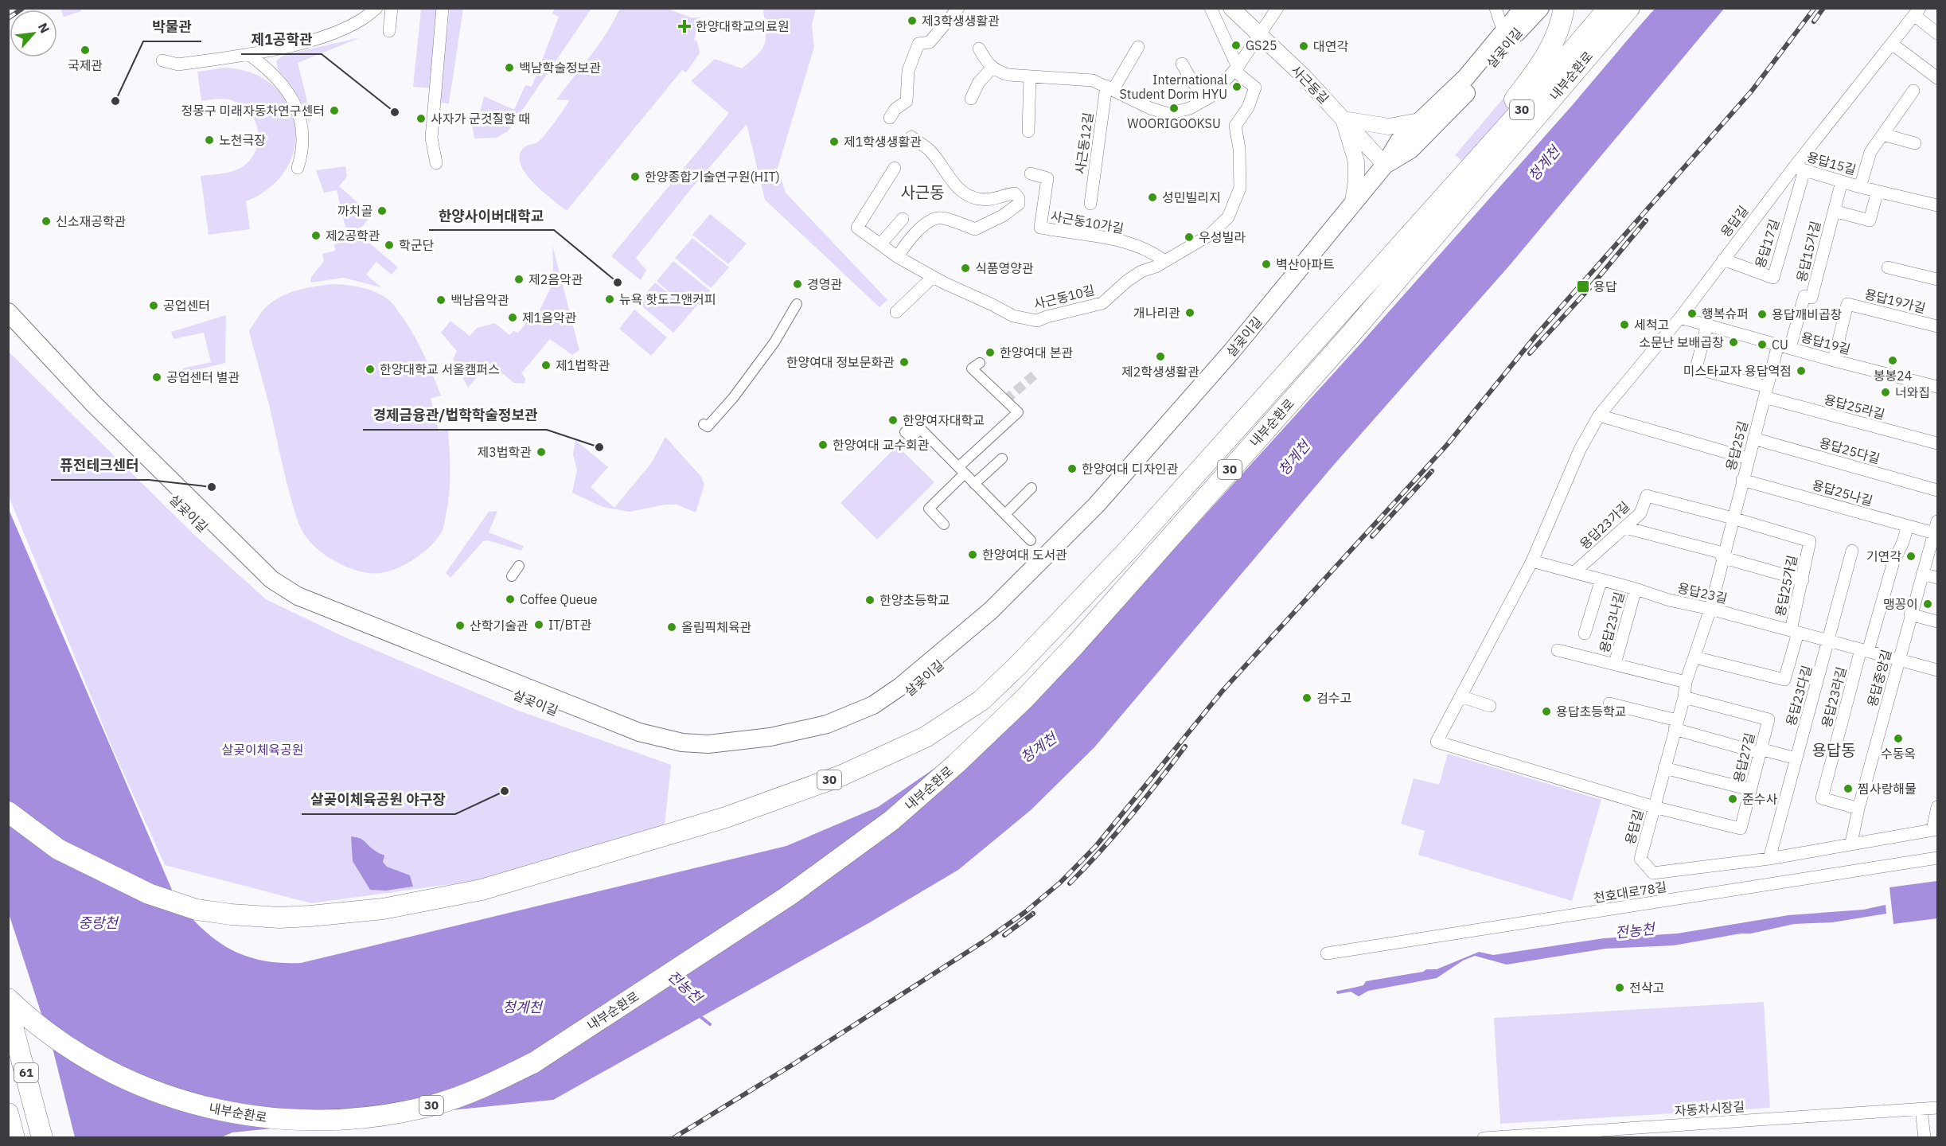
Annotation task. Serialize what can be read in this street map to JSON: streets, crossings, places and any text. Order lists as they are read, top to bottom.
{
  "streets": {
    "highway": ["내부순환로", "30", "61"],
    "main road": ["살곶이길"],
    "street": [
      "사근동길",
      "사근동12길",
      "용답15길",
      "용답길",
      "사근동10가길",
      "용답17길",
      "용답15가길",
      "사근동10길",
      "용답19가길",
      "용답19길",
      "용답25라길",
      "용답25길",
      "용답25다길",
      "용답25나길",
      "용답23가길",
      "용답25가길",
      "용답23길",
      "용답23나길",
      "용답중앙길",
      "용답23다길",
      "용답23라길",
      "용답27길",
      "천호대로78길",
      "자동차시장길"
    ]
  },
  "crossings": [
    ["살곶이길", "사근동길"],
    ["용답15길", "용답길"],
    ["용답15길", "용답17길"],
    ["용답15길", "용답15가길"],
    ["용답길", "용답17길"],
    ["용답길", "용답19길"],
    ["용답길", "용답25길"],
    ["용답길", "용답23길"],
    ["용답길", "용답중앙길"],
    ["용답길", "용답23다길"],
    ["용답길", "용답27길"],
    ["사근동10가길", "사근동10길"],
    ["용답15가길", "용답19길"],
    ["용답15가길", "용답25길"],
    ["용답19가길", "용답19길"],
    ["용답19길", "용답25길"],
    ["용답25라길", "용답25길"],
    ["용답25길", "용답25다길"],
    ["용답25길", "용답25나길"],
    ["용답25길", "용답23가길"],
    ["용답25길", "용답25가길"],
    ["용답25길", "용답23길"],
    ["용답25길", "용답23나길"],
    ["용답25길", "용답27길"],
    ["용답25나길", "용답중앙길"],
    ["용답23가길", "용답25가길"],
    ["용답23가길", "용답23길"],
    ["용답25가길", "용답23길"],
    ["용답23길", "용답23나길"],
    ["용답23길", "용답중앙길"],
    ["용답23길", "용답23다길"],
    ["용답23길", "용답23라길"],
    ["용답중앙길", "용답23라길"]
  ],
  "districts": ["사근동", "용답동"],
  "water": ["청계천", "중랑천", "전농천"],
  "parks": ["살곶이체육공원"],
  "places": {
    "other": [
      "제3학생생활관",
      "GS25",
      "대연각",
      "국제관",
      "백남학술정보관",
      "International Student Dorm HYU",
      "박물관",
      "WOORIGOOKSU",
      "정몽구 미래자동차연구센터",
      "제1공학관",
      "사자가 군것질할 때",
      "노천극장",
      "제1학생생활관",
      "한양종합기술연구원(HIT)",
      "성민빌리지",
      "까치골",
      "신소재공학관",
      "제2공학관",
      "우성빌라",
      "학군단",
      "벽산아파트",
      "식품영양관",
      "제2음악관",
      "한양사이버대학교",
      "경영관",
      "뉴욕 핫도그앤커피",
      "백남음악관",
      "공업센터",
      "개나리관",
      "행복슈퍼",
      "용답깨비곱창",
      "제1음악관",
      "세척고",
      "소문난 보배곱창",
      "CU",
      "한양여대 본관",
      "제2학생생활관",
      "봉봉24",
      "한양여대 정보문화관",
      "제1법학관",
      "한양대학교 서울캠퍼스",
      "미스타교자 용답역점",
      "공업센터 별관",
      "너와집",
      "한양여자대학교",
      "한양여대 교수회관",
      "경제금융관/법학학술정보관",
      "제3법학관",
      "한양여대 디자인관",
      "퓨전테크센터",
      "한양여대 도서관",
      "기연각",
      "Coffee Queue",
      "한양초등학교",
      "맹꽁이",
      "IT/BT관",
      "산학기술관",
      "올림픽체육관",
      "검수고",
      "용답초등학교",
      "수동옥",
      "찜사랑해물",
      "살곶이체육공원 야구장",
      "준수사",
      "전삭고"
    ],
    "health": ["한양대학교의료원"],
    "transit": ["용답"]
  },
  "north": "top right"
}
